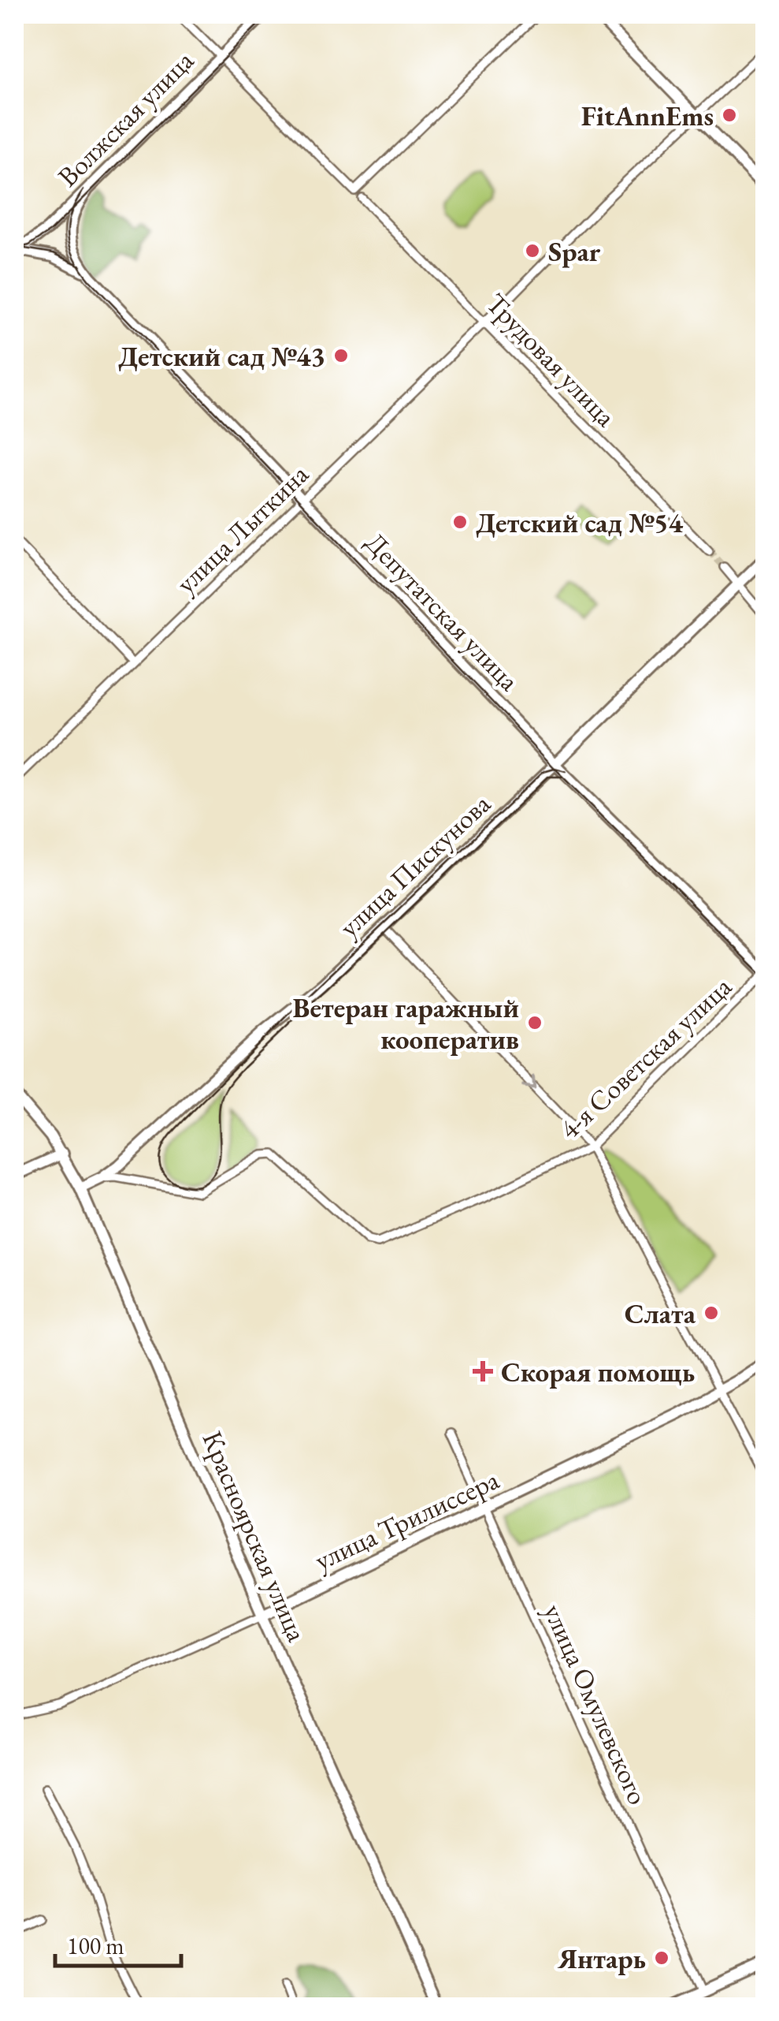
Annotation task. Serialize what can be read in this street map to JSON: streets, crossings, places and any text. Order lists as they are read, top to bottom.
{
  "streets": {
    "street": [
      "Волжская улица",
      "Трудовая улица",
      "улица Лыткина",
      "Депутатская улица",
      "улица Пискунова",
      "4-я Советская улица",
      "улица Трилиссера",
      "Красноярская улица",
      "улица Омулевского"
    ]
  },
  "crossings": [
    ["Волжская улица", "Депутатская улица"],
    ["Трудовая улица", "улица Лыткина"],
    ["улица Лыткина", "Депутатская улица"],
    ["Депутатская улица", "улица Пискунова"],
    ["Депутатская улица", "4-я Советская улица"],
    ["улица Пискунова", "4-я Советская улица"],
    ["улица Пискунова", "Красноярская улица"],
    ["улица Трилиссера", "Красноярская улица"],
    ["улица Трилиссера", "улица Омулевского"]
  ],
  "places": {
    "other": [
      "FitAnnEms",
      "Spar",
      "Детский сад №43",
      "Детский сад №54",
      "Ветеран гаражный кооператив",
      "Слата",
      "Янтарь"
    ],
    "health": ["Скорая помощь"]
  },
  "scale_bar": "100 m"
}
